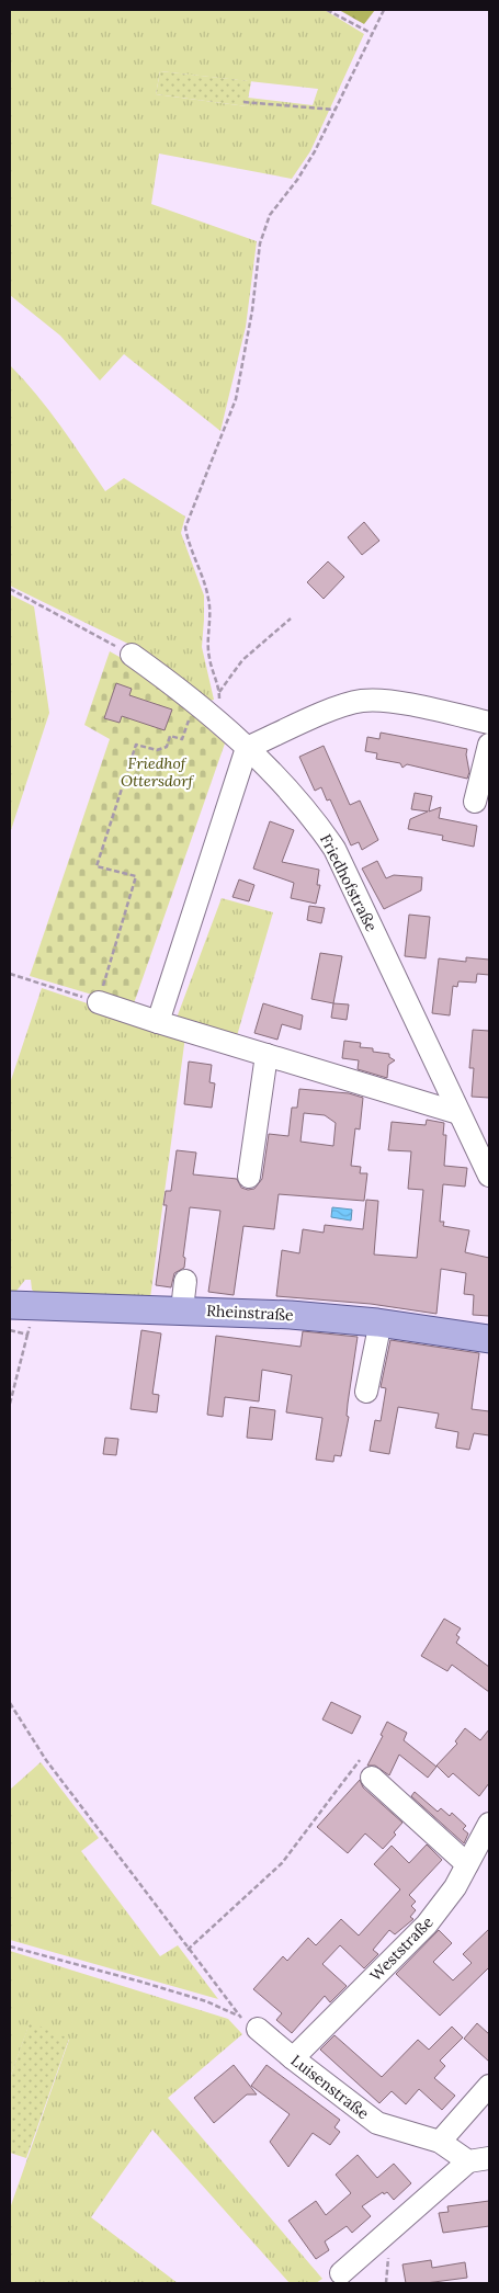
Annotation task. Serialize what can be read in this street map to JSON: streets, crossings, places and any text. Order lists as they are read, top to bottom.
{
  "streets": {
    "main road": ["Rheinstraße"],
    "street": ["Friedhofstraße", "Weststraße", "Luisenstraße"]
  },
  "crossings": [
    ["Weststraße", "Luisenstraße"]
  ],
  "parks": ["Friedhof Ottersdorf"]
}
